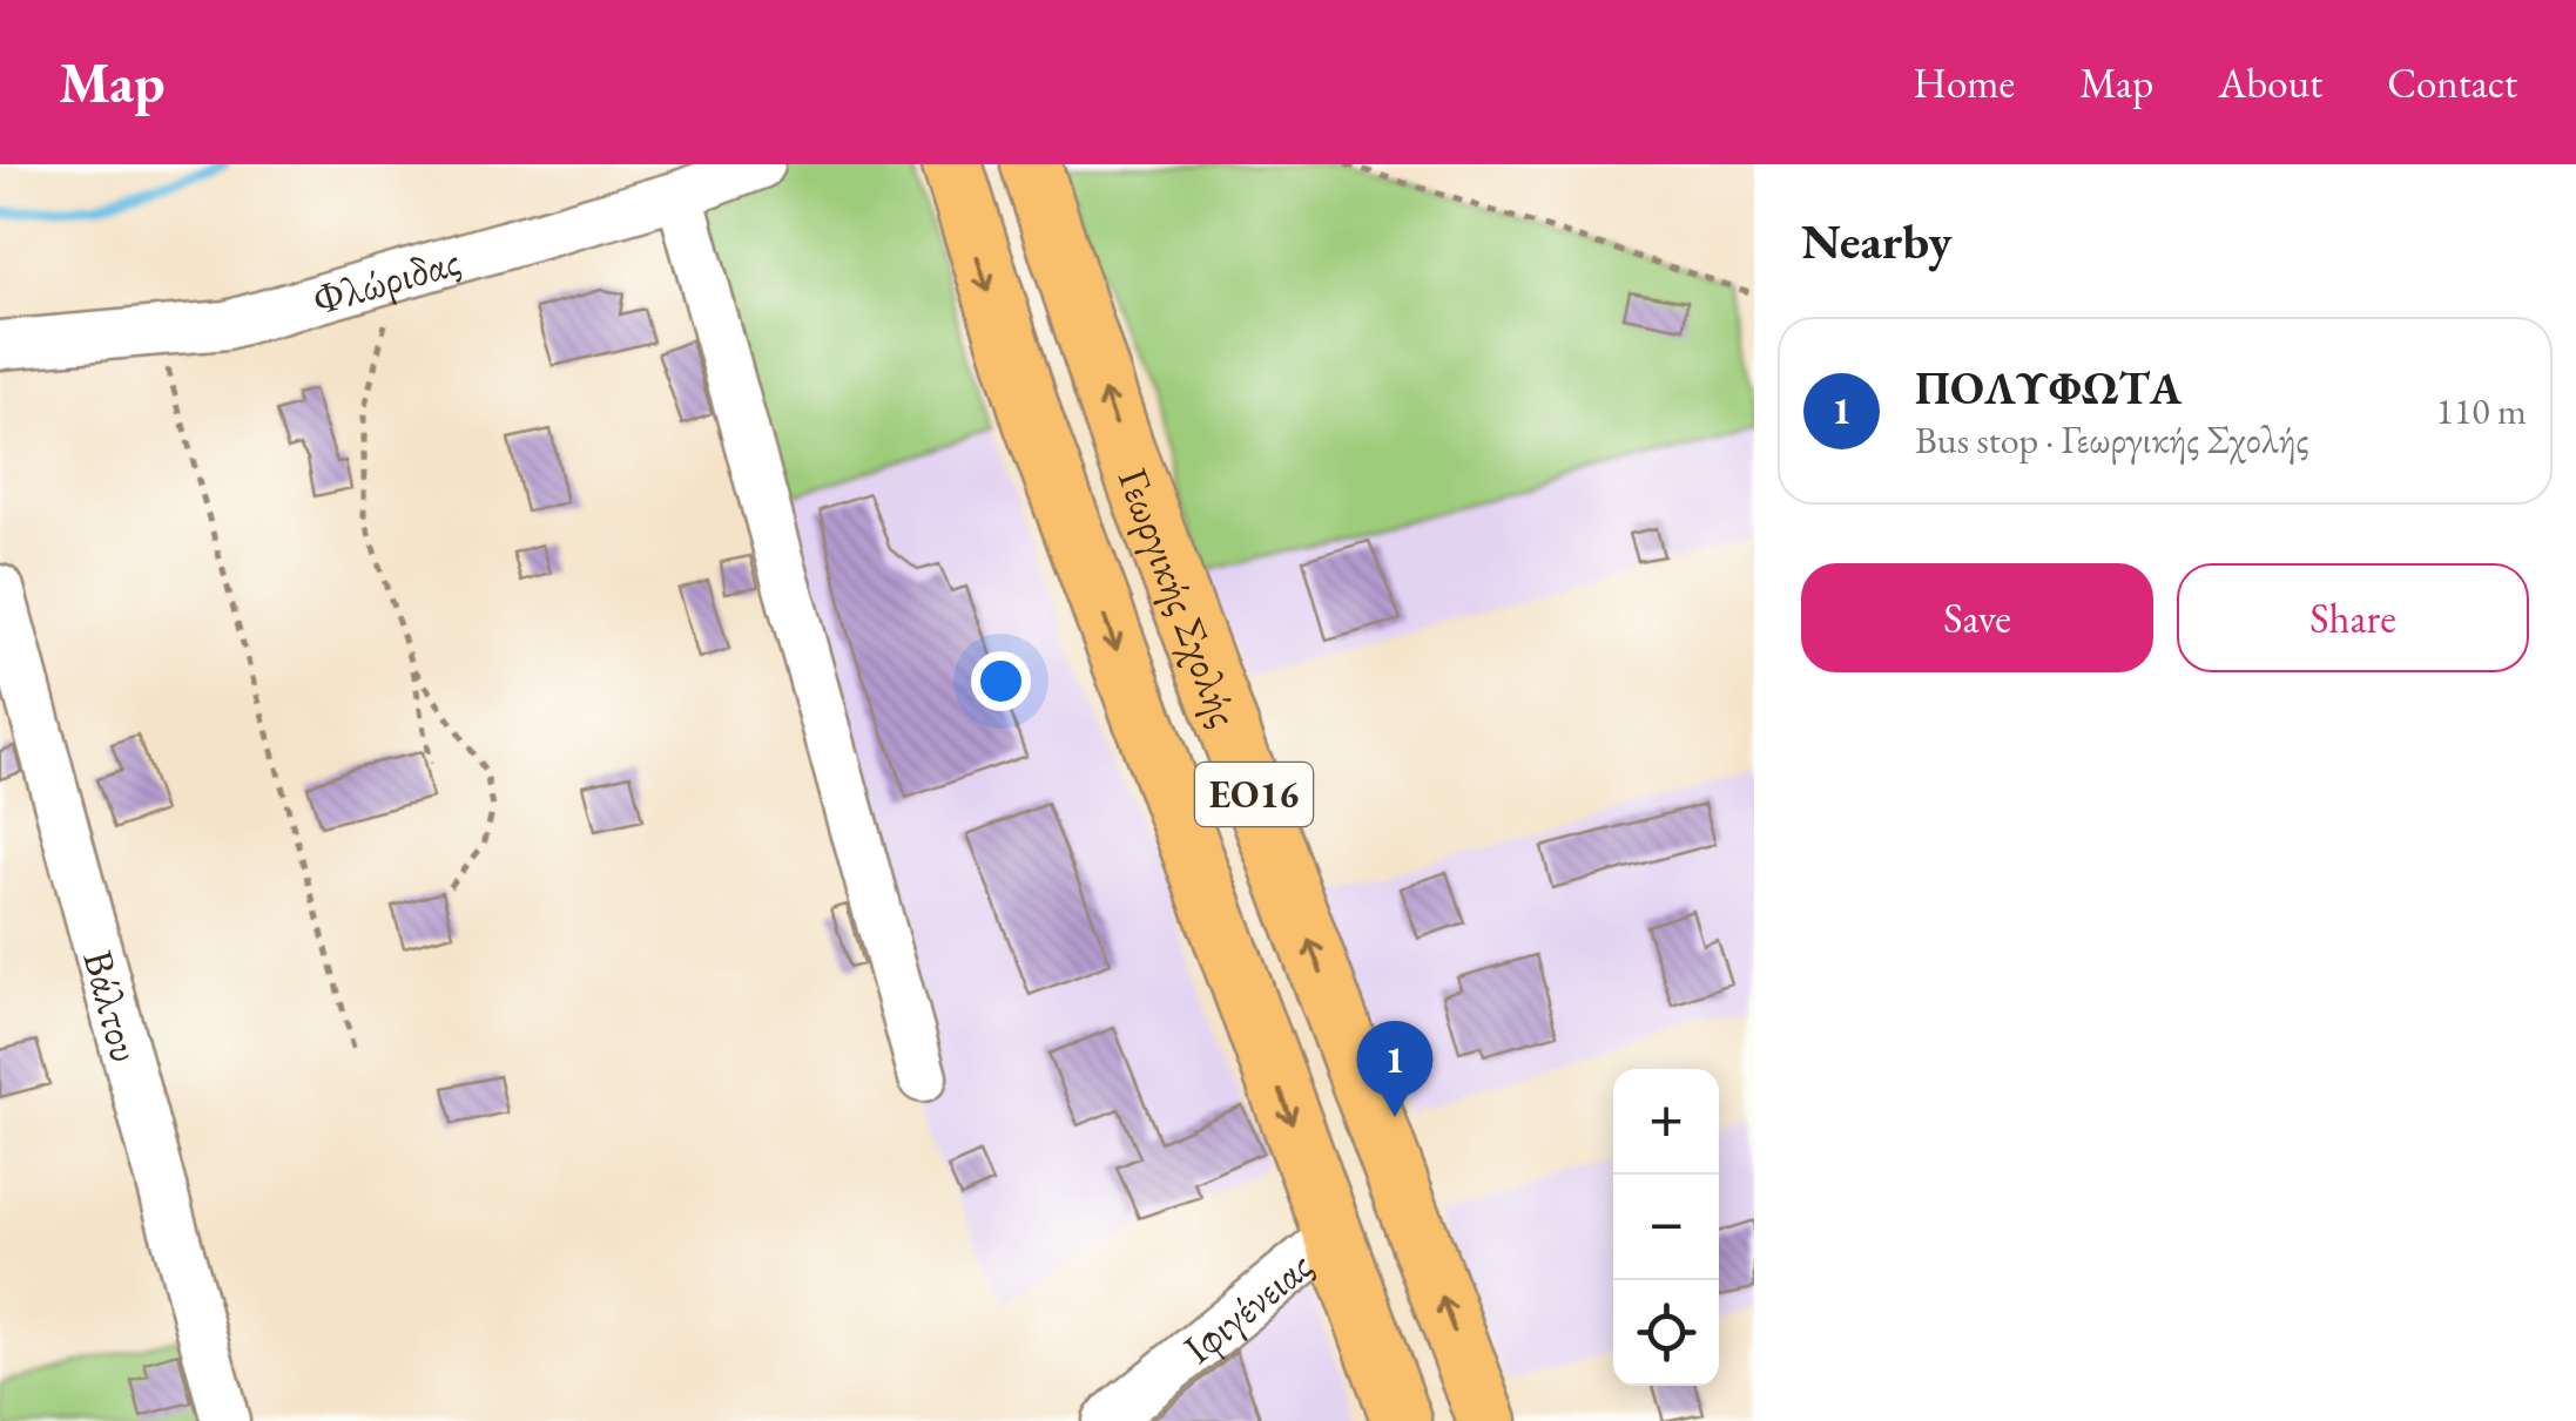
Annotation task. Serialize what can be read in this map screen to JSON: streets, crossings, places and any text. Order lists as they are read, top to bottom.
{
  "streets": {
    "main road": ["Γεωργικής Σχολής", "ΕΟ16"],
    "street": ["Φλώριδας", "Βάλτου", "Ιφιγένειας"]
  },
  "crossings": [
    ["Γεωργικής Σχολής", "Ιφιγένειας"]
  ],
  "page": {
    "header": "Map",
    "nav": [
      "Home",
      "Map",
      "About",
      "Contact"
    ],
    "heading": "Nearby",
    "list": [
      {
        "mark": "1",
        "name": "ΠΟΛΥΦΩΤΑ",
        "note": "Bus stop · Γεωργικής Σχολής",
        "value": "110 m"
      }
    ],
    "buttons": ["Save", "Share"],
    "pins": "1",
    "map_buttons": ["+", "−"]
  }
}
